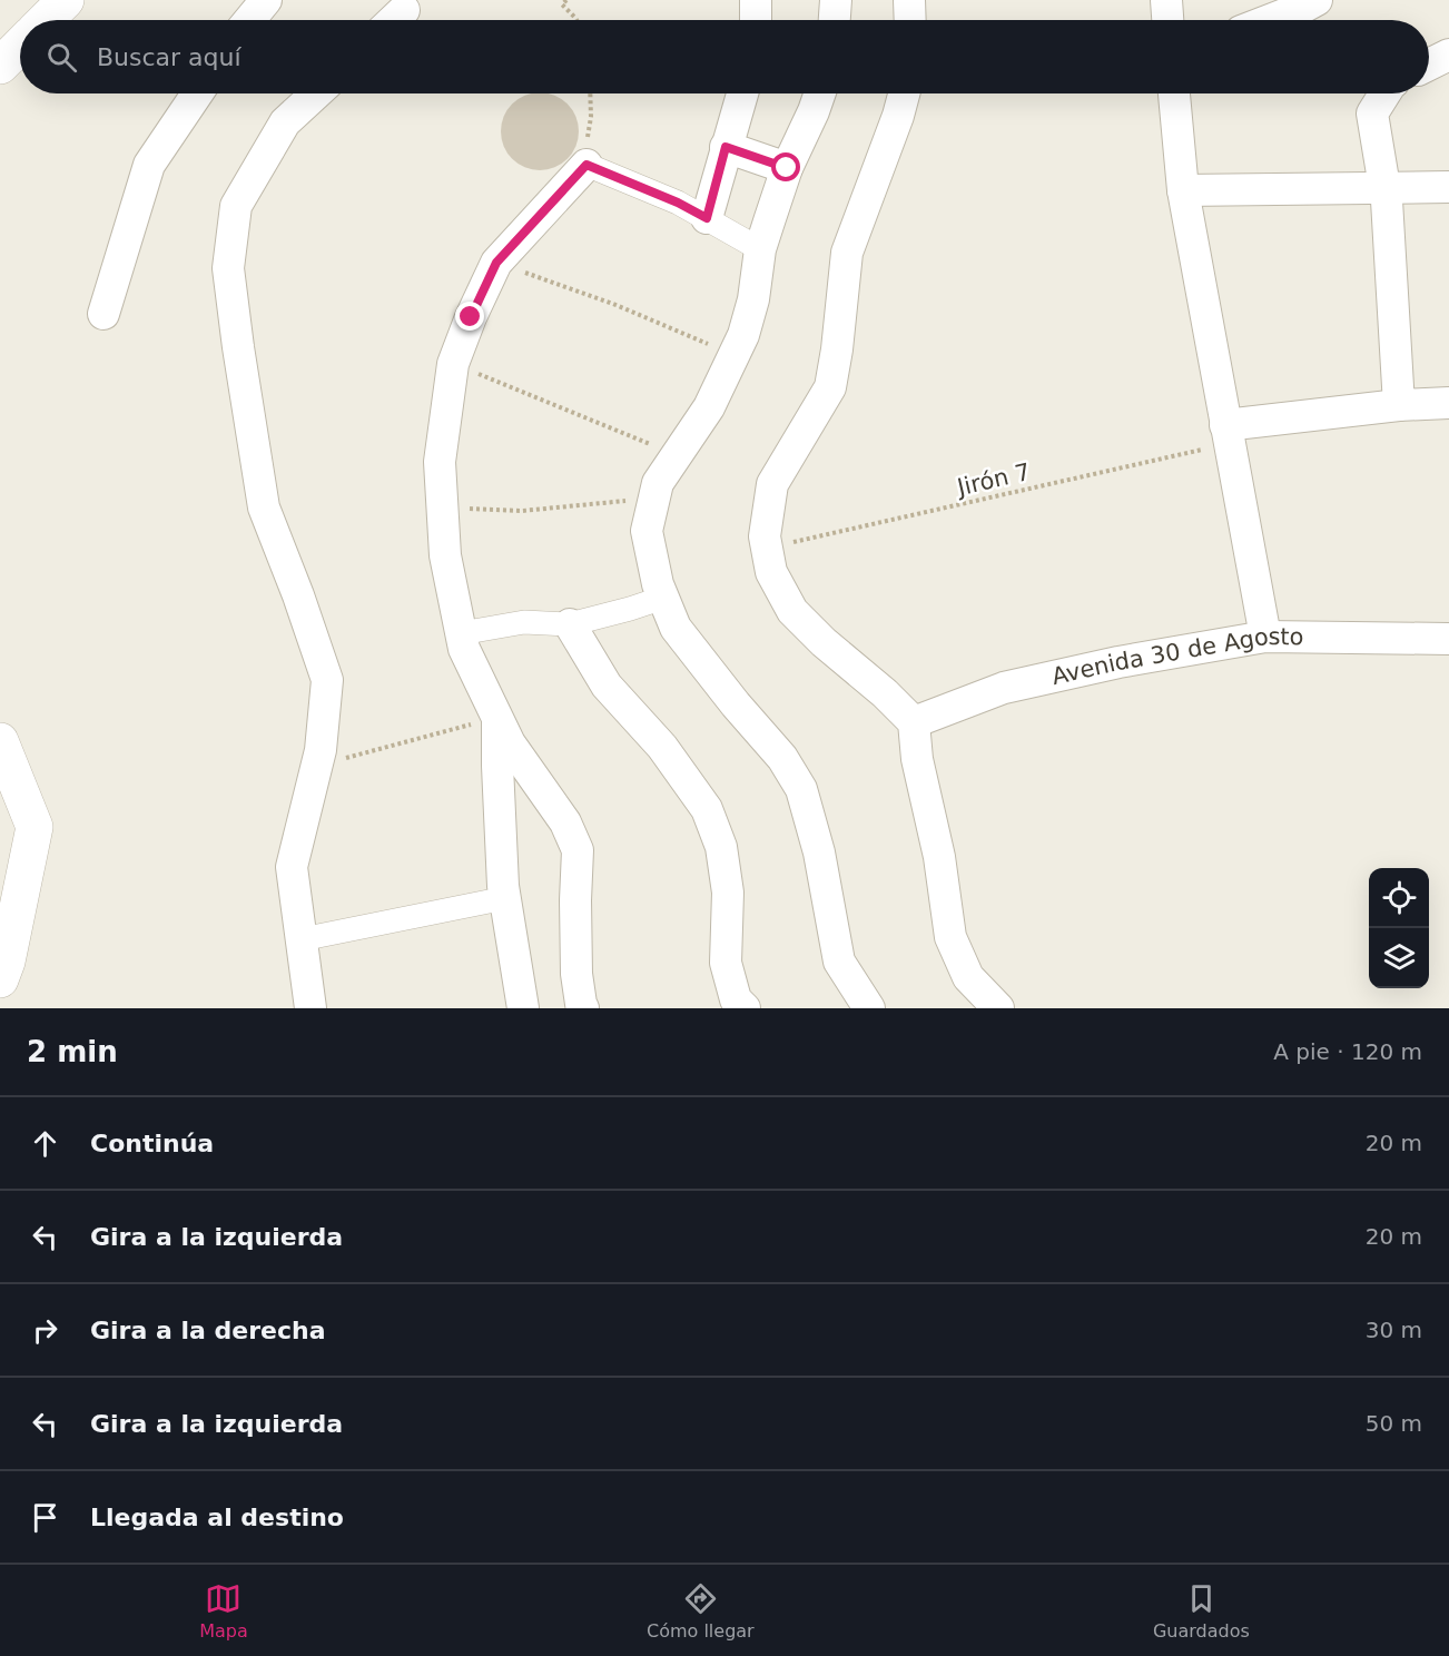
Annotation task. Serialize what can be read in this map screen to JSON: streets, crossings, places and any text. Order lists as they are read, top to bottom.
{
  "streets": {
    "street": ["Avenida 30 de Agosto"],
    "path": ["Jirón 7"]
  },
  "page": {
    "search": "Buscar aquí",
    "heading": ["2 min", "A pie · 120 m"],
    "list": [
      ["Continúa", "20 m"],
      ["Gira a la izquierda", "20 m"],
      ["Gira a la derecha", "30 m"],
      ["Gira a la izquierda", "50 m"],
      "Llegada al destino"
    ],
    "nav": ["Mapa", "Cómo llegar", "Guardados"]
  }
}
